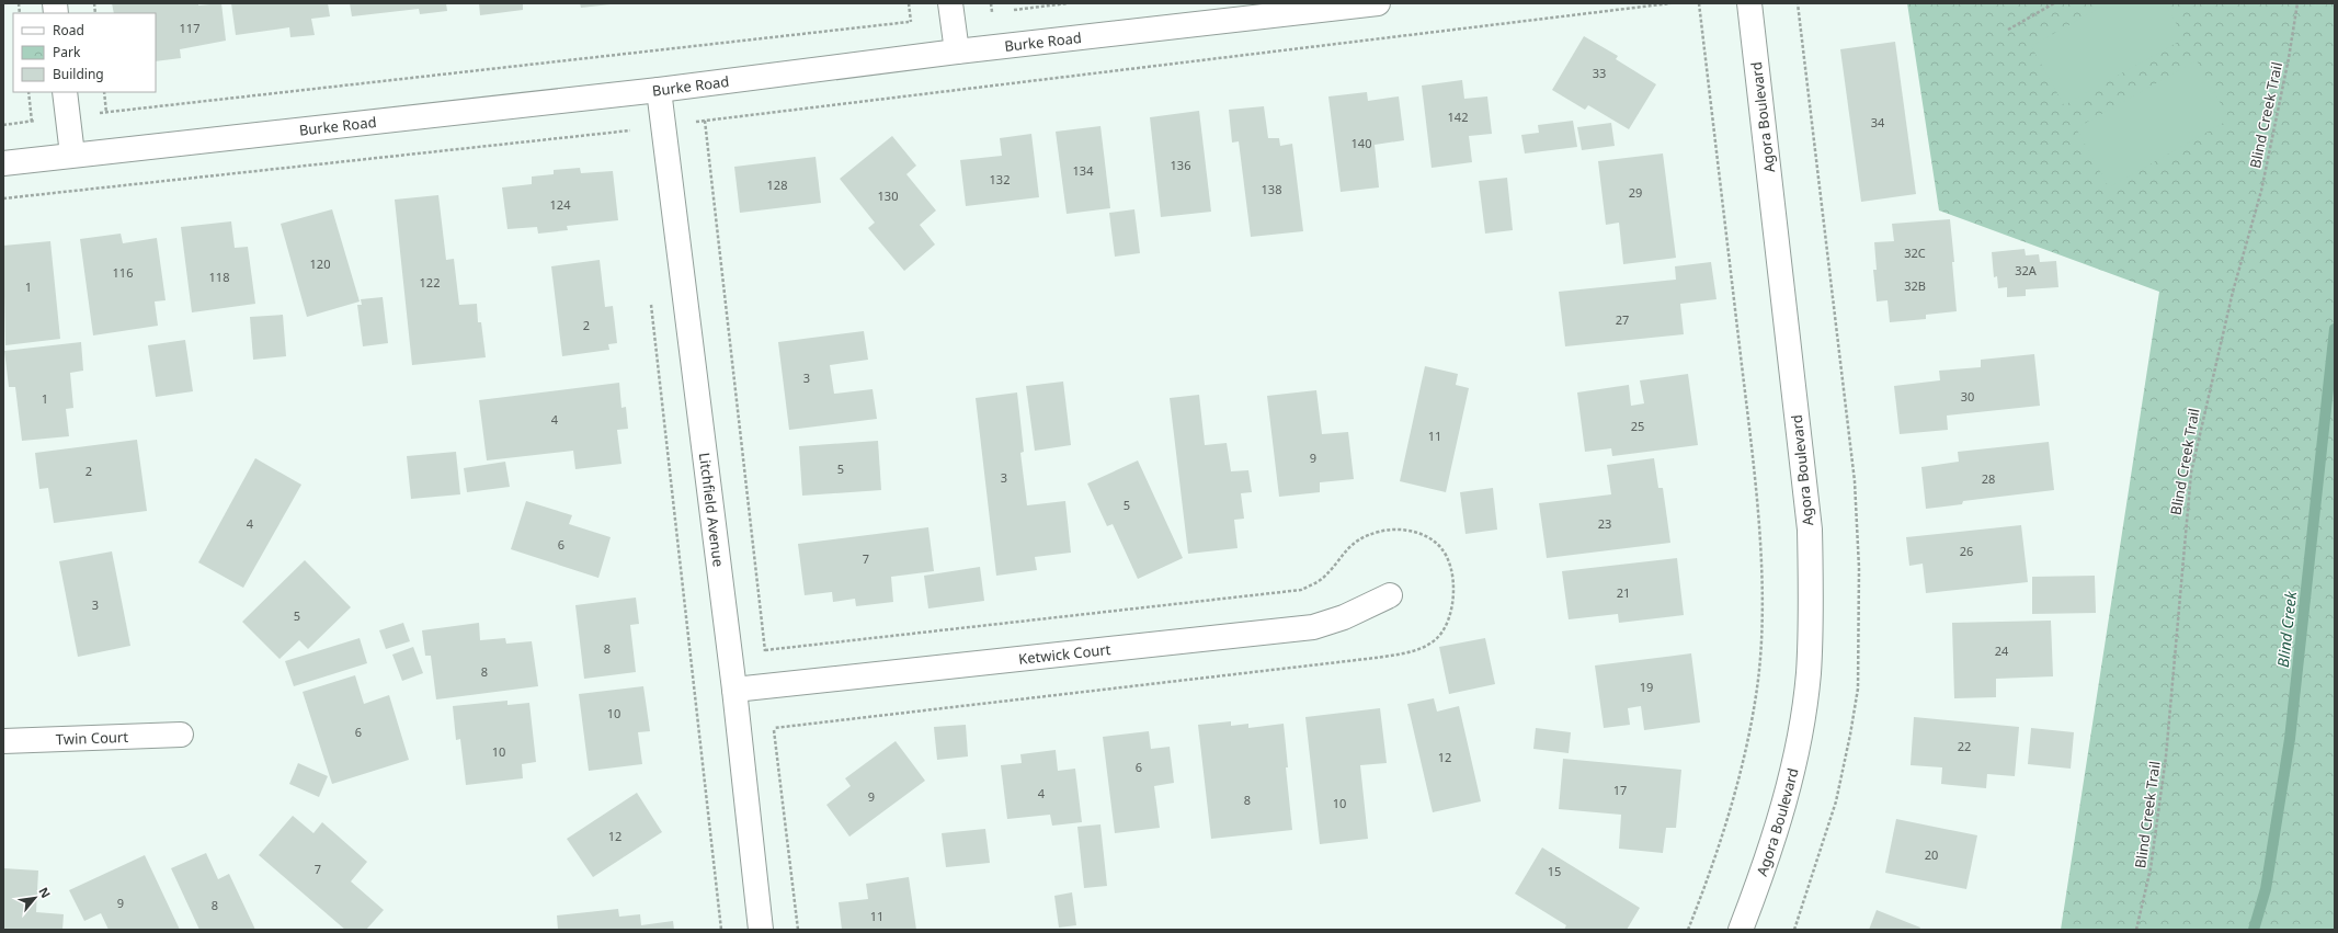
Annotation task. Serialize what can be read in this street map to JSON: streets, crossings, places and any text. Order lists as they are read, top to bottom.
{
  "streets": {
    "street": [
      "Burke Road",
      "Agora Boulevard",
      "Litchfield Avenue",
      "Ketwick Court",
      "Twin Court"
    ],
    "path": ["Blind Creek Trail"]
  },
  "crossings": [
    ["Burke Road", "Litchfield Avenue"],
    ["Litchfield Avenue", "Ketwick Court"]
  ],
  "water": ["Blind Creek"],
  "house_numbers": [
    "117",
    "33",
    "142",
    "34",
    "140",
    "136",
    "134",
    "132",
    "128",
    "138",
    "29",
    "130",
    "124",
    "32C",
    "120",
    "32A",
    "116",
    "118",
    "122",
    "32B",
    "1",
    "27",
    "2",
    "3",
    "30",
    "1",
    "4",
    "25",
    "11",
    "9",
    "5",
    "2",
    "3",
    "28",
    "5",
    "4",
    "23",
    "6",
    "26",
    "7",
    "21",
    "3",
    "5",
    "8",
    "24",
    "8",
    "19",
    "10",
    "6",
    "22",
    "10",
    "12",
    "6",
    "17",
    "4",
    "9",
    "8",
    "10",
    "12",
    "20",
    "7",
    "15",
    "9",
    "8",
    "11"
  ],
  "legend": ["Road", "Park", "Building"],
  "north": "top right"
}
